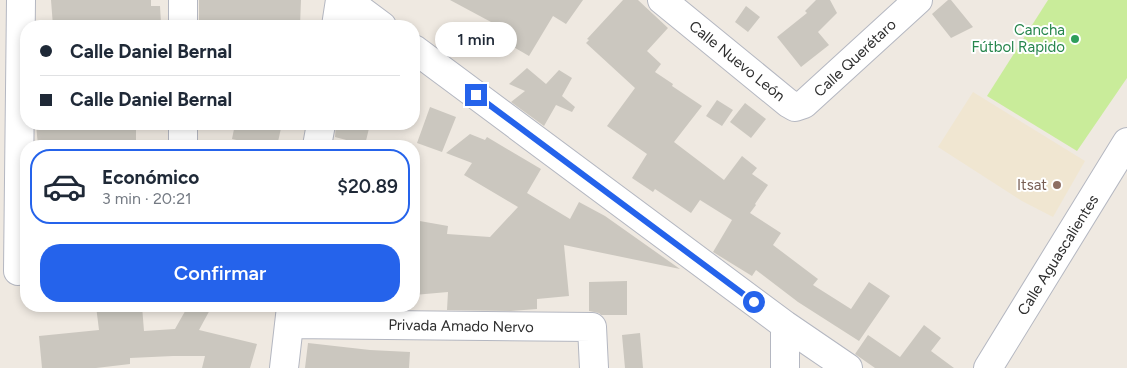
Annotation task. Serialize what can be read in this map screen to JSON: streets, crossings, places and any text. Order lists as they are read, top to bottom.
{
  "streets": {
    "street": [
      "Calle Querétaro",
      "Calle Nuevo León",
      "Calle Aguascalientes",
      "Privada Amado Nervo"
    ]
  },
  "crossings": [
    ["Calle Querétaro", "Calle Nuevo León"]
  ],
  "places": ["Cancha Fútbol Rapido", "Itsat"],
  "page": {
    "banner": ["Calle Daniel Bernal", "Calle Daniel Bernal"],
    "bubble": "1 min",
    "list": [
      {
        "name": "Económico",
        "note": "3 min · 20:21",
        "value": "$20.89"
      }
    ],
    "buttons": "Confirmar"
  }
}
